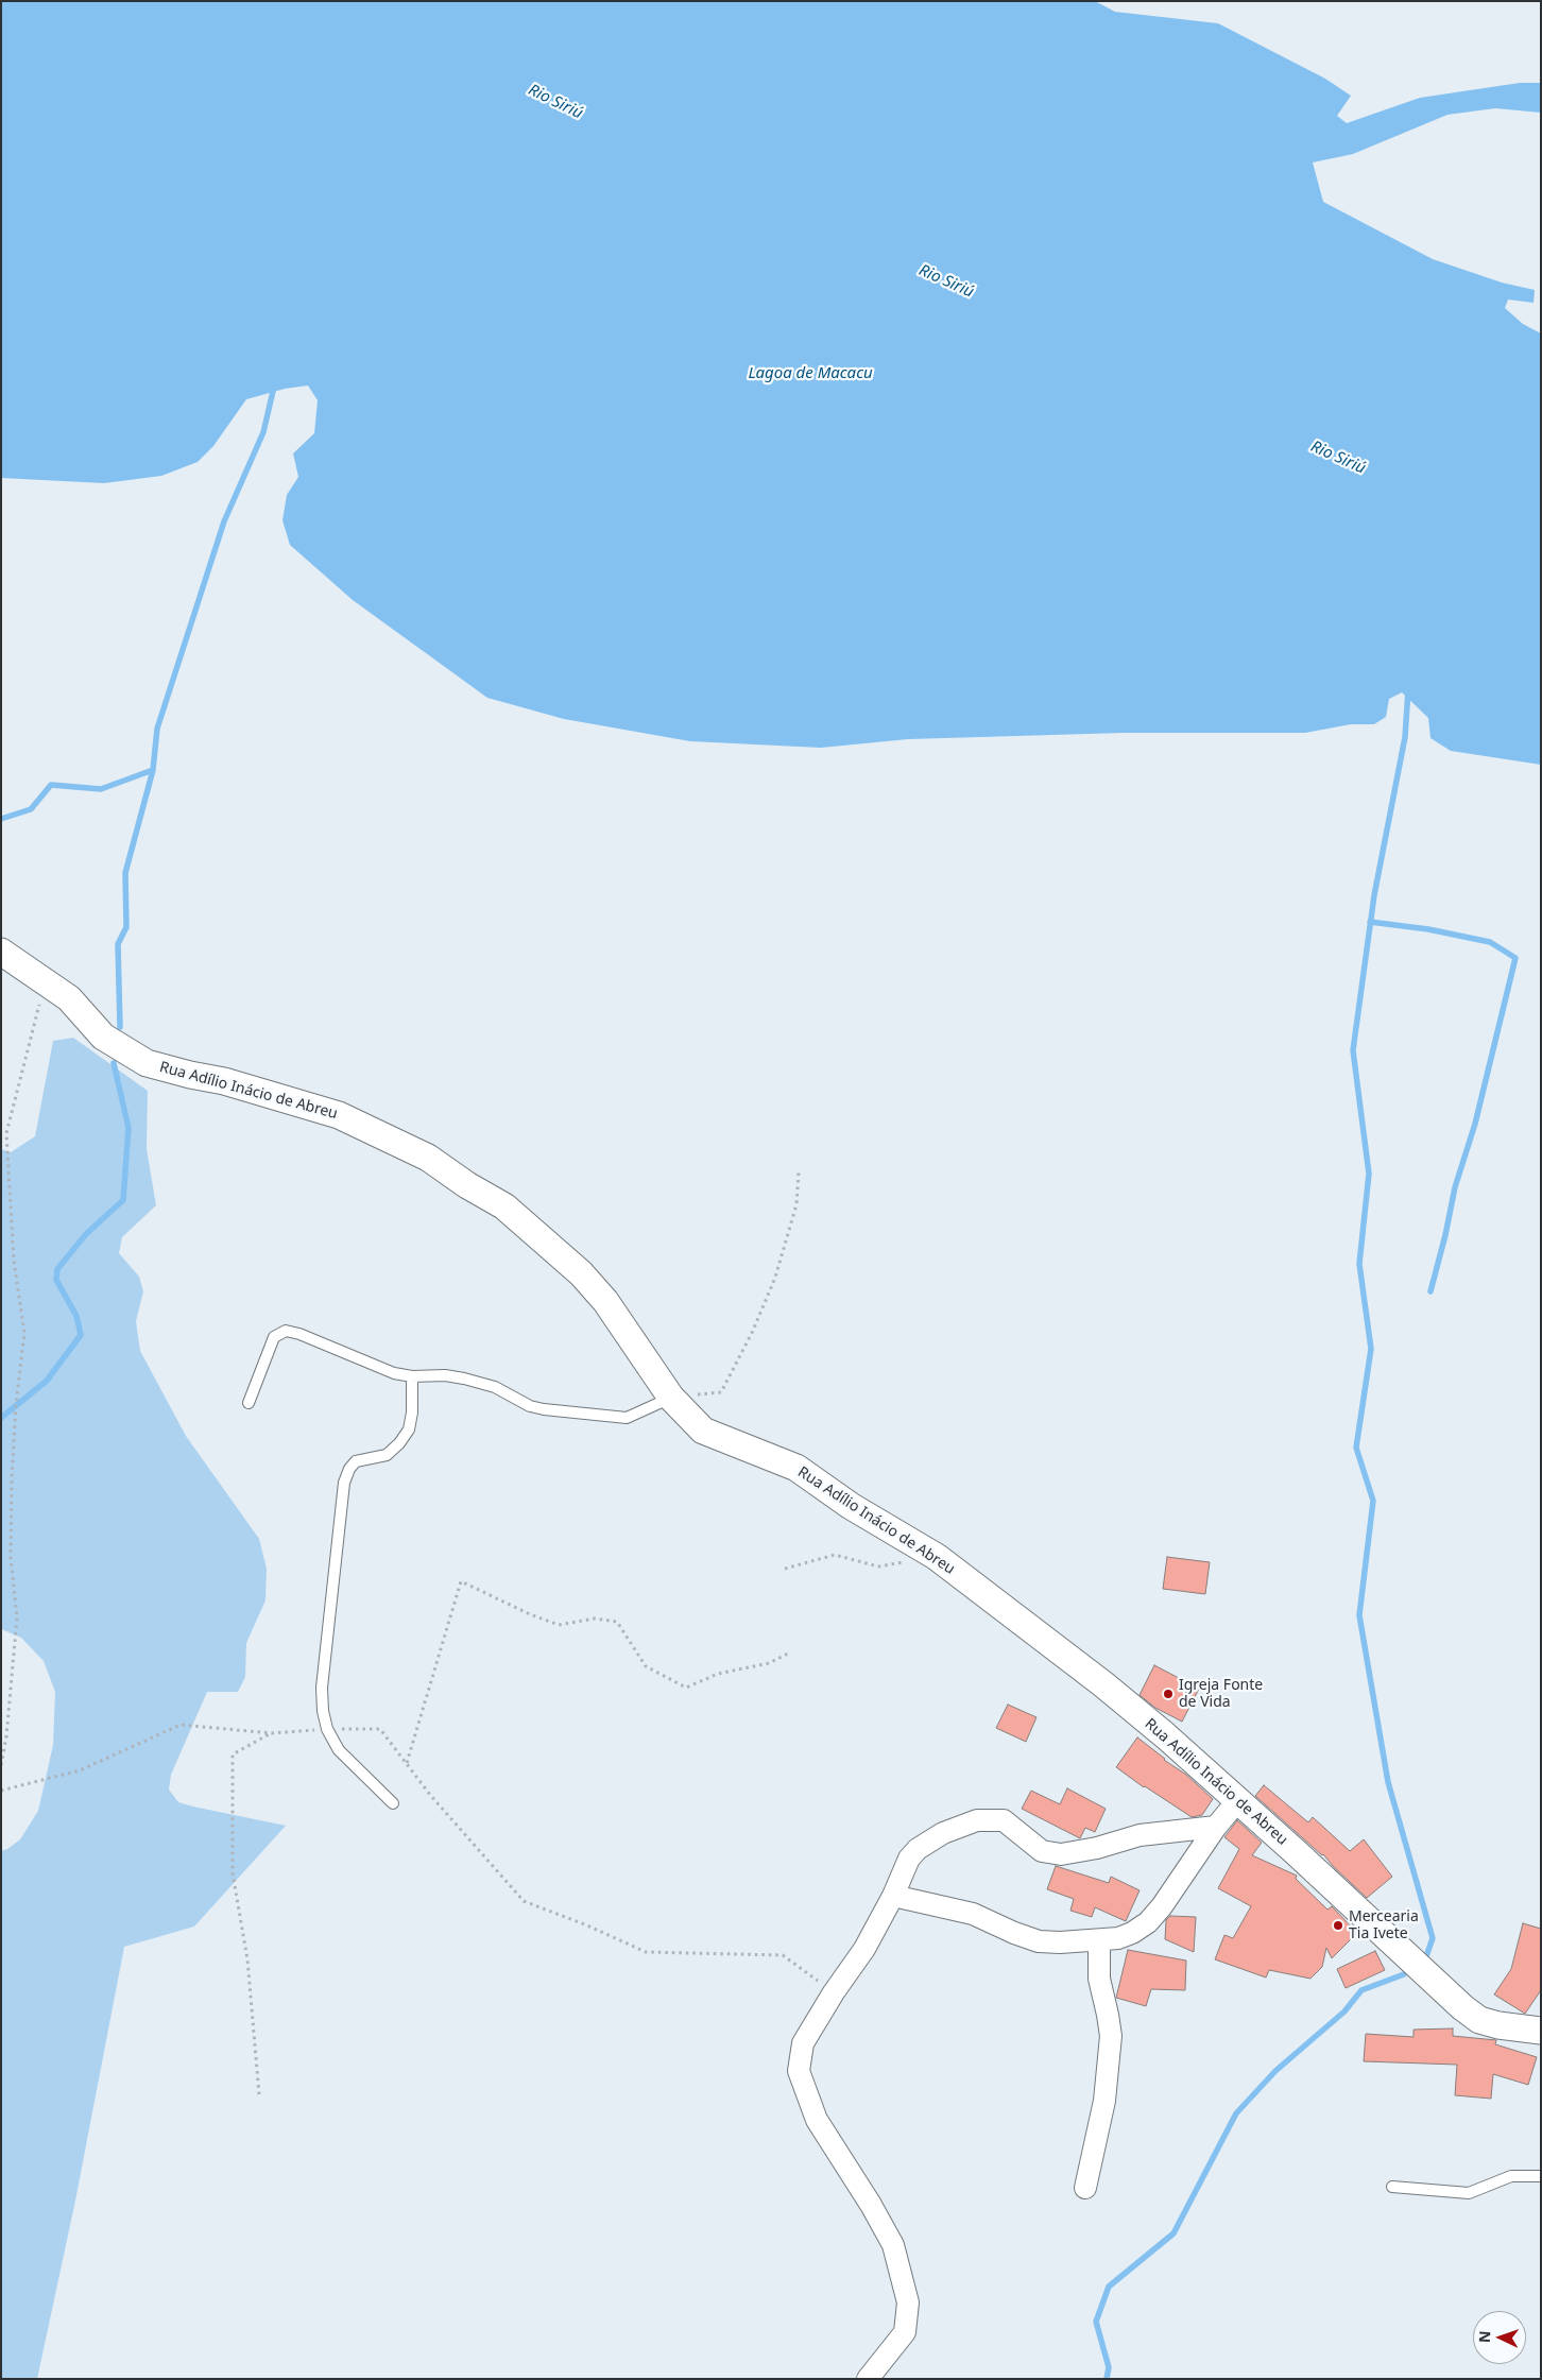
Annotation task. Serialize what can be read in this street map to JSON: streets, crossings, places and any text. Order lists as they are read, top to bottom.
{
  "streets": {
    "street": ["Rua Adílio Inácio de Abreu"]
  },
  "water": ["Rio Siriú", "Lagoa de Macacu"],
  "places": ["Igreja Fonte de Vida", "Mercearia Tia Ivete"],
  "north": "left"
}
